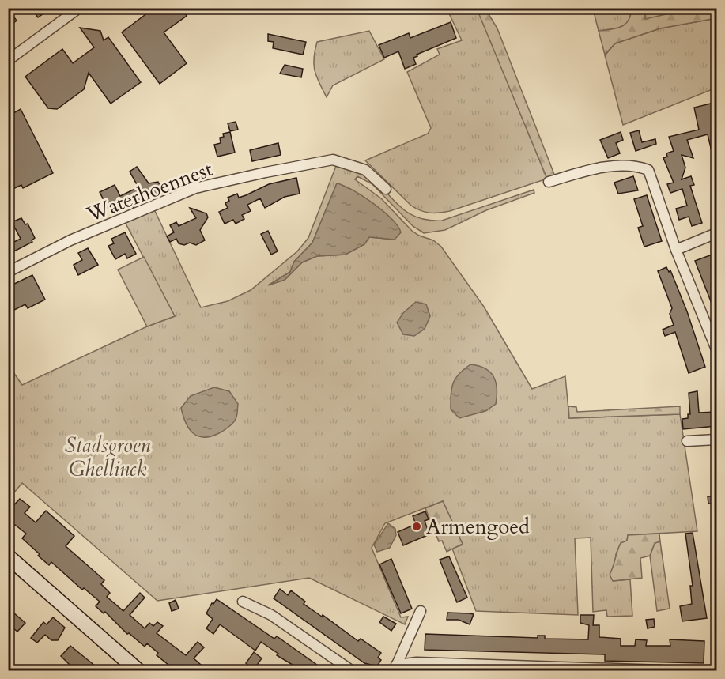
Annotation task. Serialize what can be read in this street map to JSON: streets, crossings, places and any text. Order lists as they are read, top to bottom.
{
  "streets": {
    "street": ["Waterhoennest"]
  },
  "parks": ["Stadsgroen Ghellinck"],
  "places": ["Armengoed"]
}
